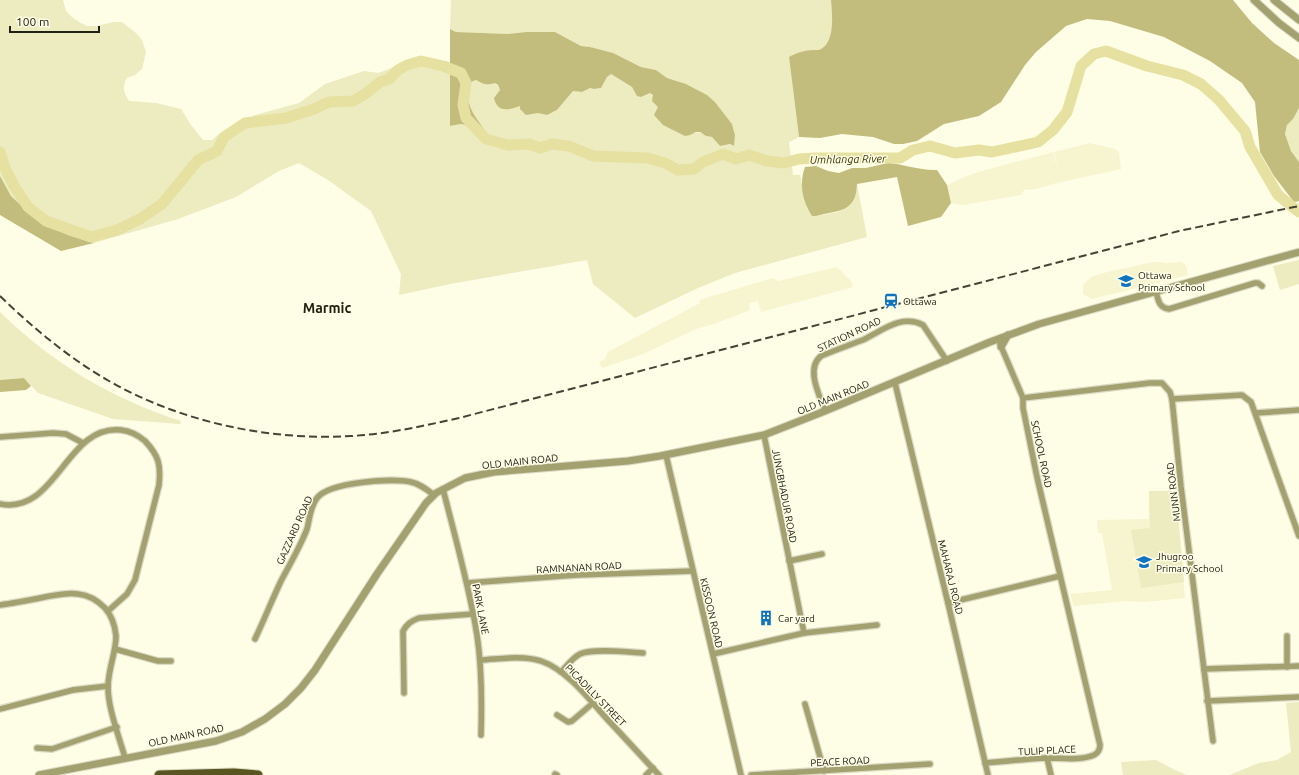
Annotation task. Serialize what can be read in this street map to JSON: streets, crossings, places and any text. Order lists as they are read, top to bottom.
{
  "streets": {
    "street": [
      "STATION ROAD",
      "OLD MAIN ROAD",
      "SCHOOL ROAD",
      "MUNN ROAD",
      "JUNGBHADUR ROAD",
      "GAZZARD ROAD",
      "RAMNANAN ROAD",
      "MAHARAJ ROAD",
      "PARK LANE",
      "KISSOON ROAD",
      "PICADILLY STREET",
      "TULIP PLACE",
      "PEACE ROAD"
    ]
  },
  "crossings": [
    ["STATION ROAD", "OLD MAIN ROAD"],
    ["OLD MAIN ROAD", "SCHOOL ROAD"],
    ["OLD MAIN ROAD", "JUNGBHADUR ROAD"],
    ["OLD MAIN ROAD", "GAZZARD ROAD"],
    ["OLD MAIN ROAD", "MAHARAJ ROAD"],
    ["OLD MAIN ROAD", "PARK LANE"],
    ["OLD MAIN ROAD", "KISSOON ROAD"],
    ["SCHOOL ROAD", "MUNN ROAD"],
    ["SCHOOL ROAD", "TULIP PLACE"],
    ["RAMNANAN ROAD", "PARK LANE"],
    ["RAMNANAN ROAD", "KISSOON ROAD"],
    ["MAHARAJ ROAD", "TULIP PLACE"],
    ["PARK LANE", "PICADILLY STREET"]
  ],
  "districts": ["Marmic"],
  "water": ["Umhlanga River"],
  "places": {
    "school or university": ["Ottawa Primary School", "Jhugroo Primary School"],
    "station": ["Ottawa"],
    "building": ["Car yard"]
  },
  "scale_bar": "100 m"
}
